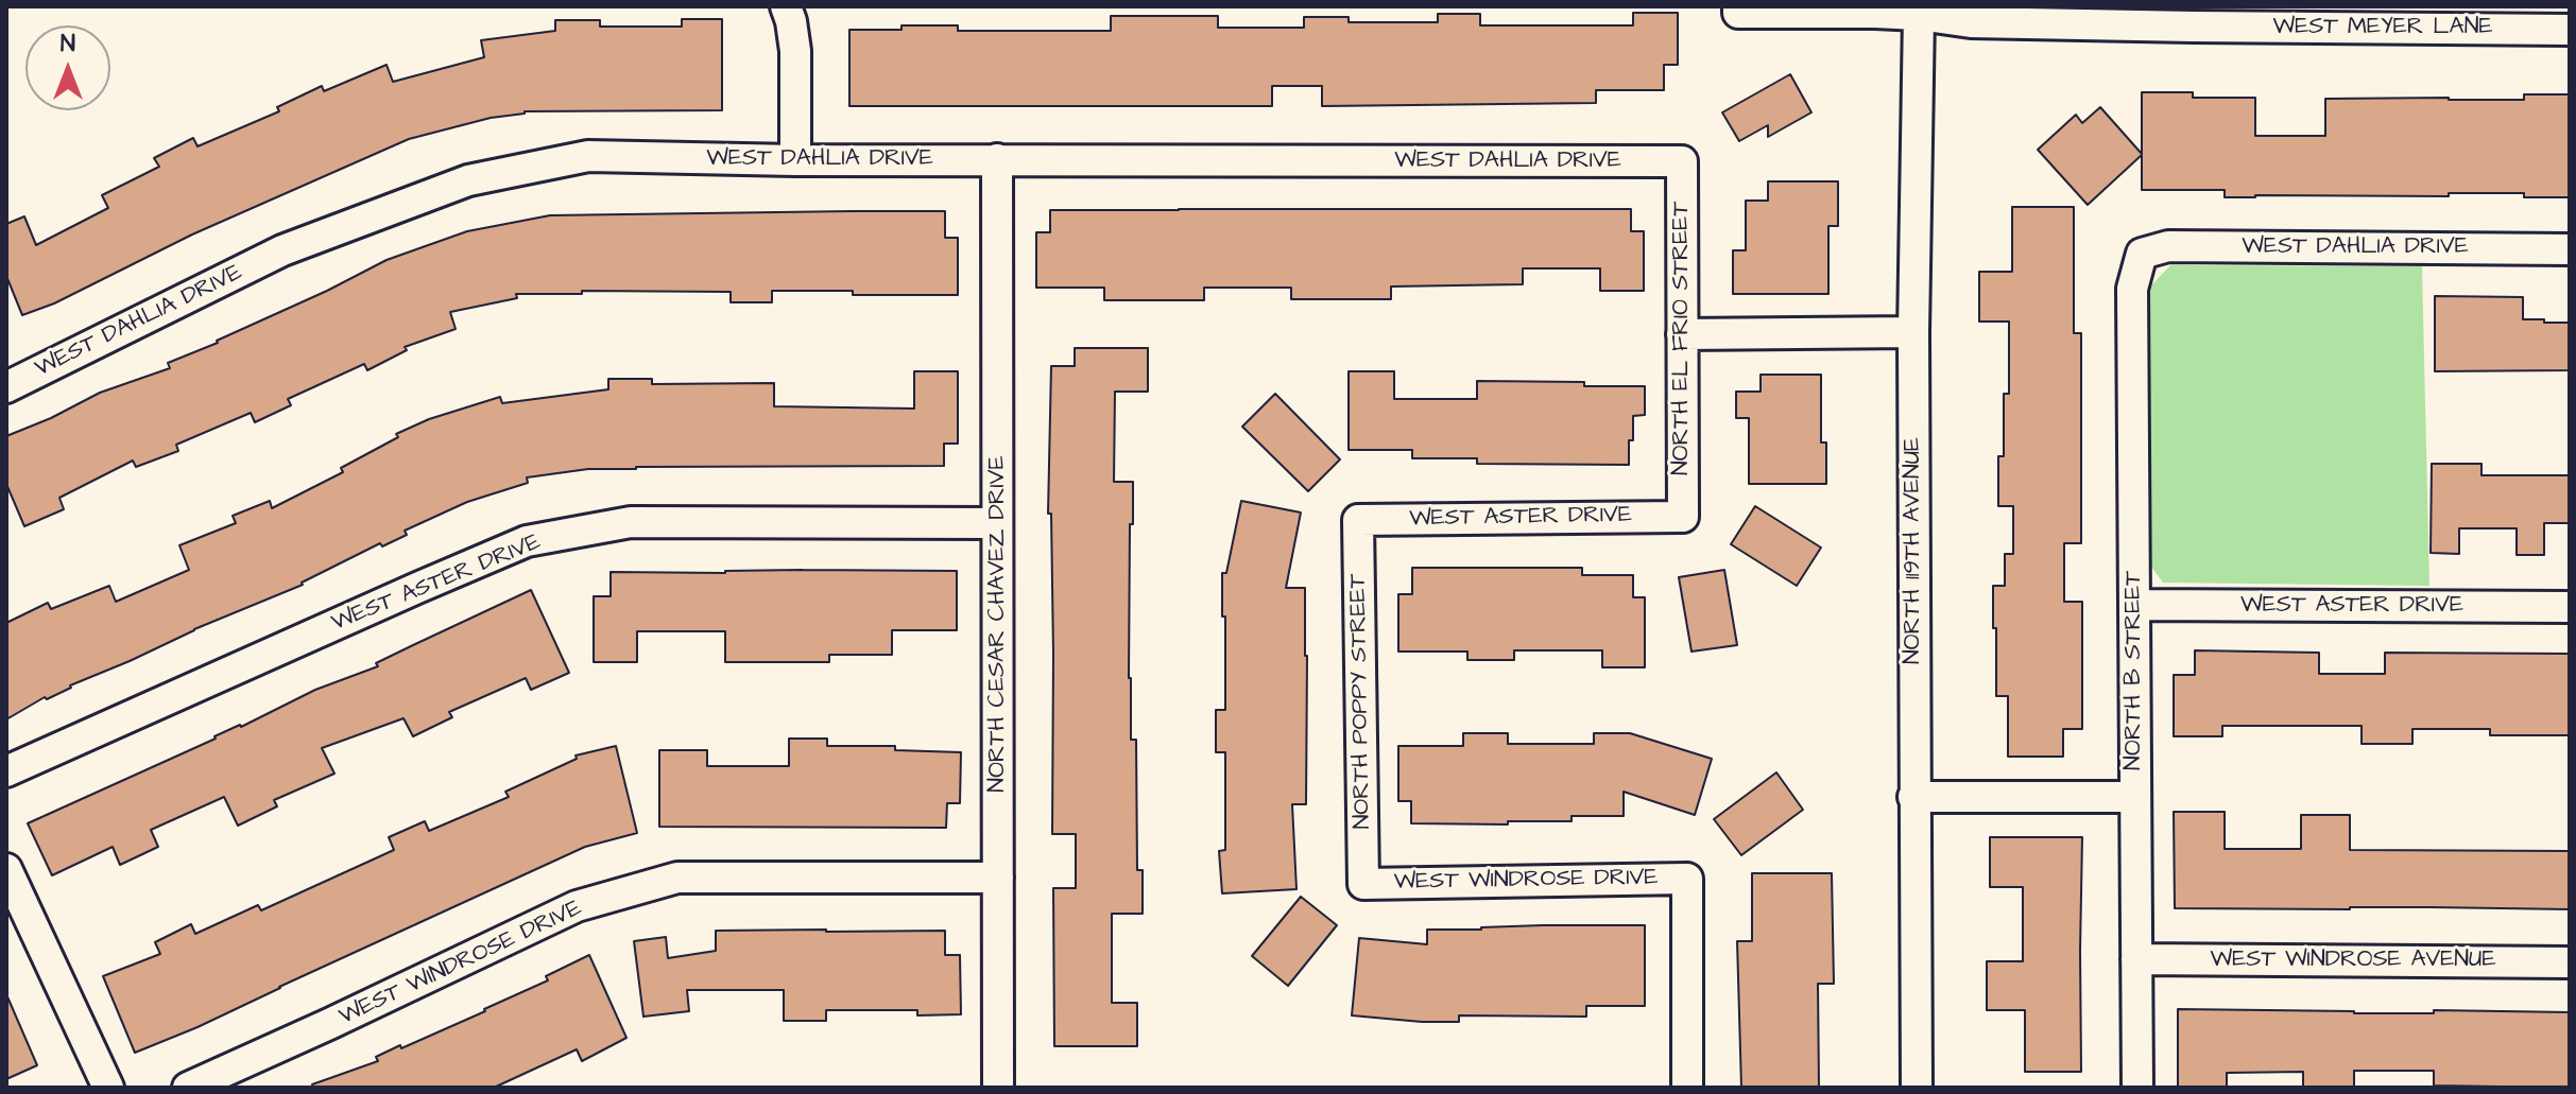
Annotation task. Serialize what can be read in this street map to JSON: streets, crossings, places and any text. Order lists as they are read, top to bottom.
{
  "streets": {
    "street": [
      "WEST MEYER LANE",
      "WEST DAHLIA DRIVE",
      "NORTH EL FRIO STREET",
      "WEST ASTER DRIVE",
      "NORTH 119TH AVENUE",
      "NORTH CESAR CHAVEZ DRIVE",
      "NORTH B STREET",
      "NORTH POPPY STREET",
      "WEST WINDROSE DRIVE",
      "WEST WINDROSE AVENUE"
    ]
  },
  "crossings": [
    ["WEST MEYER LANE", "NORTH 119TH AVENUE"],
    ["WEST DAHLIA DRIVE", "NORTH EL FRIO STREET"],
    ["WEST DAHLIA DRIVE", "NORTH CESAR CHAVEZ DRIVE"],
    ["WEST DAHLIA DRIVE", "NORTH B STREET"],
    ["NORTH EL FRIO STREET", "WEST ASTER DRIVE"],
    ["WEST ASTER DRIVE", "NORTH CESAR CHAVEZ DRIVE"],
    ["WEST ASTER DRIVE", "NORTH B STREET"],
    ["WEST ASTER DRIVE", "NORTH POPPY STREET"],
    ["NORTH CESAR CHAVEZ DRIVE", "WEST WINDROSE DRIVE"],
    ["NORTH B STREET", "WEST WINDROSE AVENUE"],
    ["NORTH POPPY STREET", "WEST WINDROSE DRIVE"]
  ],
  "north": "top"
}
